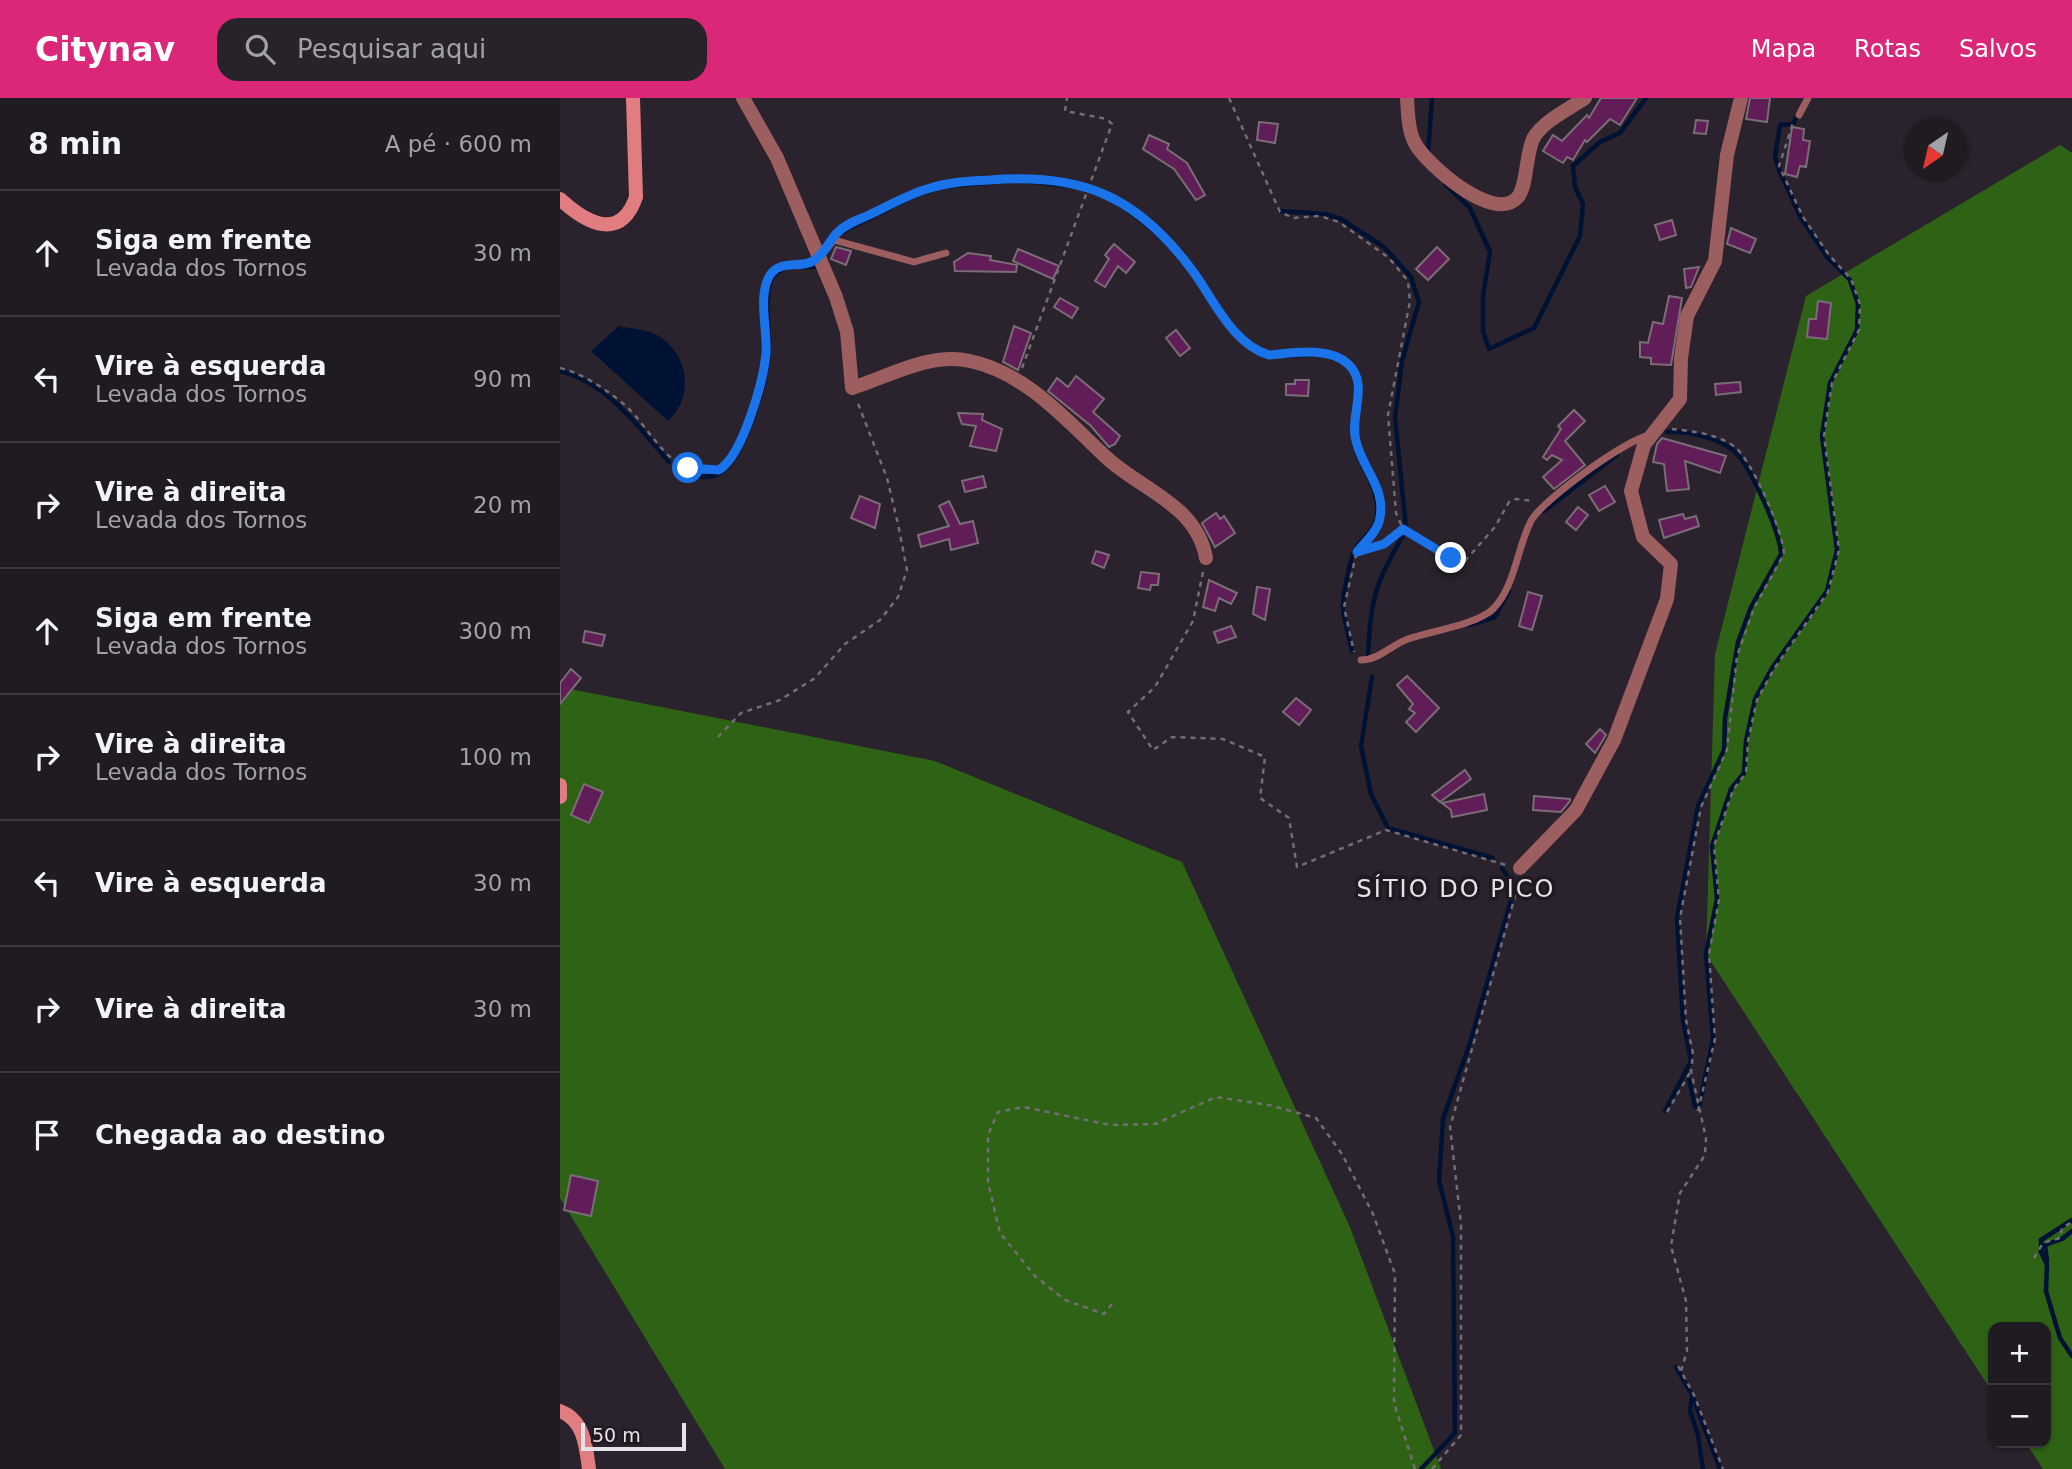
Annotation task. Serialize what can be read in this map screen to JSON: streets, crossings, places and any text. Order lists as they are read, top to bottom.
{
  "districts": ["SÍTIO DO PICO"],
  "scale_bar": "50 m",
  "north": "bottom left",
  "page": {
    "header": "Citynav",
    "search": "Pesquisar aqui",
    "nav": ["Mapa", "Rotas", "Salvos"],
    "heading": ["8 min", "A pé · 600 m"],
    "list": [
      ["Siga em frente", "Levada dos Tornos", "30 m"],
      ["Vire à esquerda", "Levada dos Tornos", "90 m"],
      ["Vire à direita", "Levada dos Tornos", "20 m"],
      ["Siga em frente", "Levada dos Tornos", "300 m"],
      ["Vire à direita", "Levada dos Tornos", "100 m"],
      ["Vire à esquerda", "30 m"],
      ["Vire à direita", "30 m"],
      "Chegada ao destino"
    ],
    "map_buttons": ["+", "−"],
    "scale": "50 m"
  }
}
